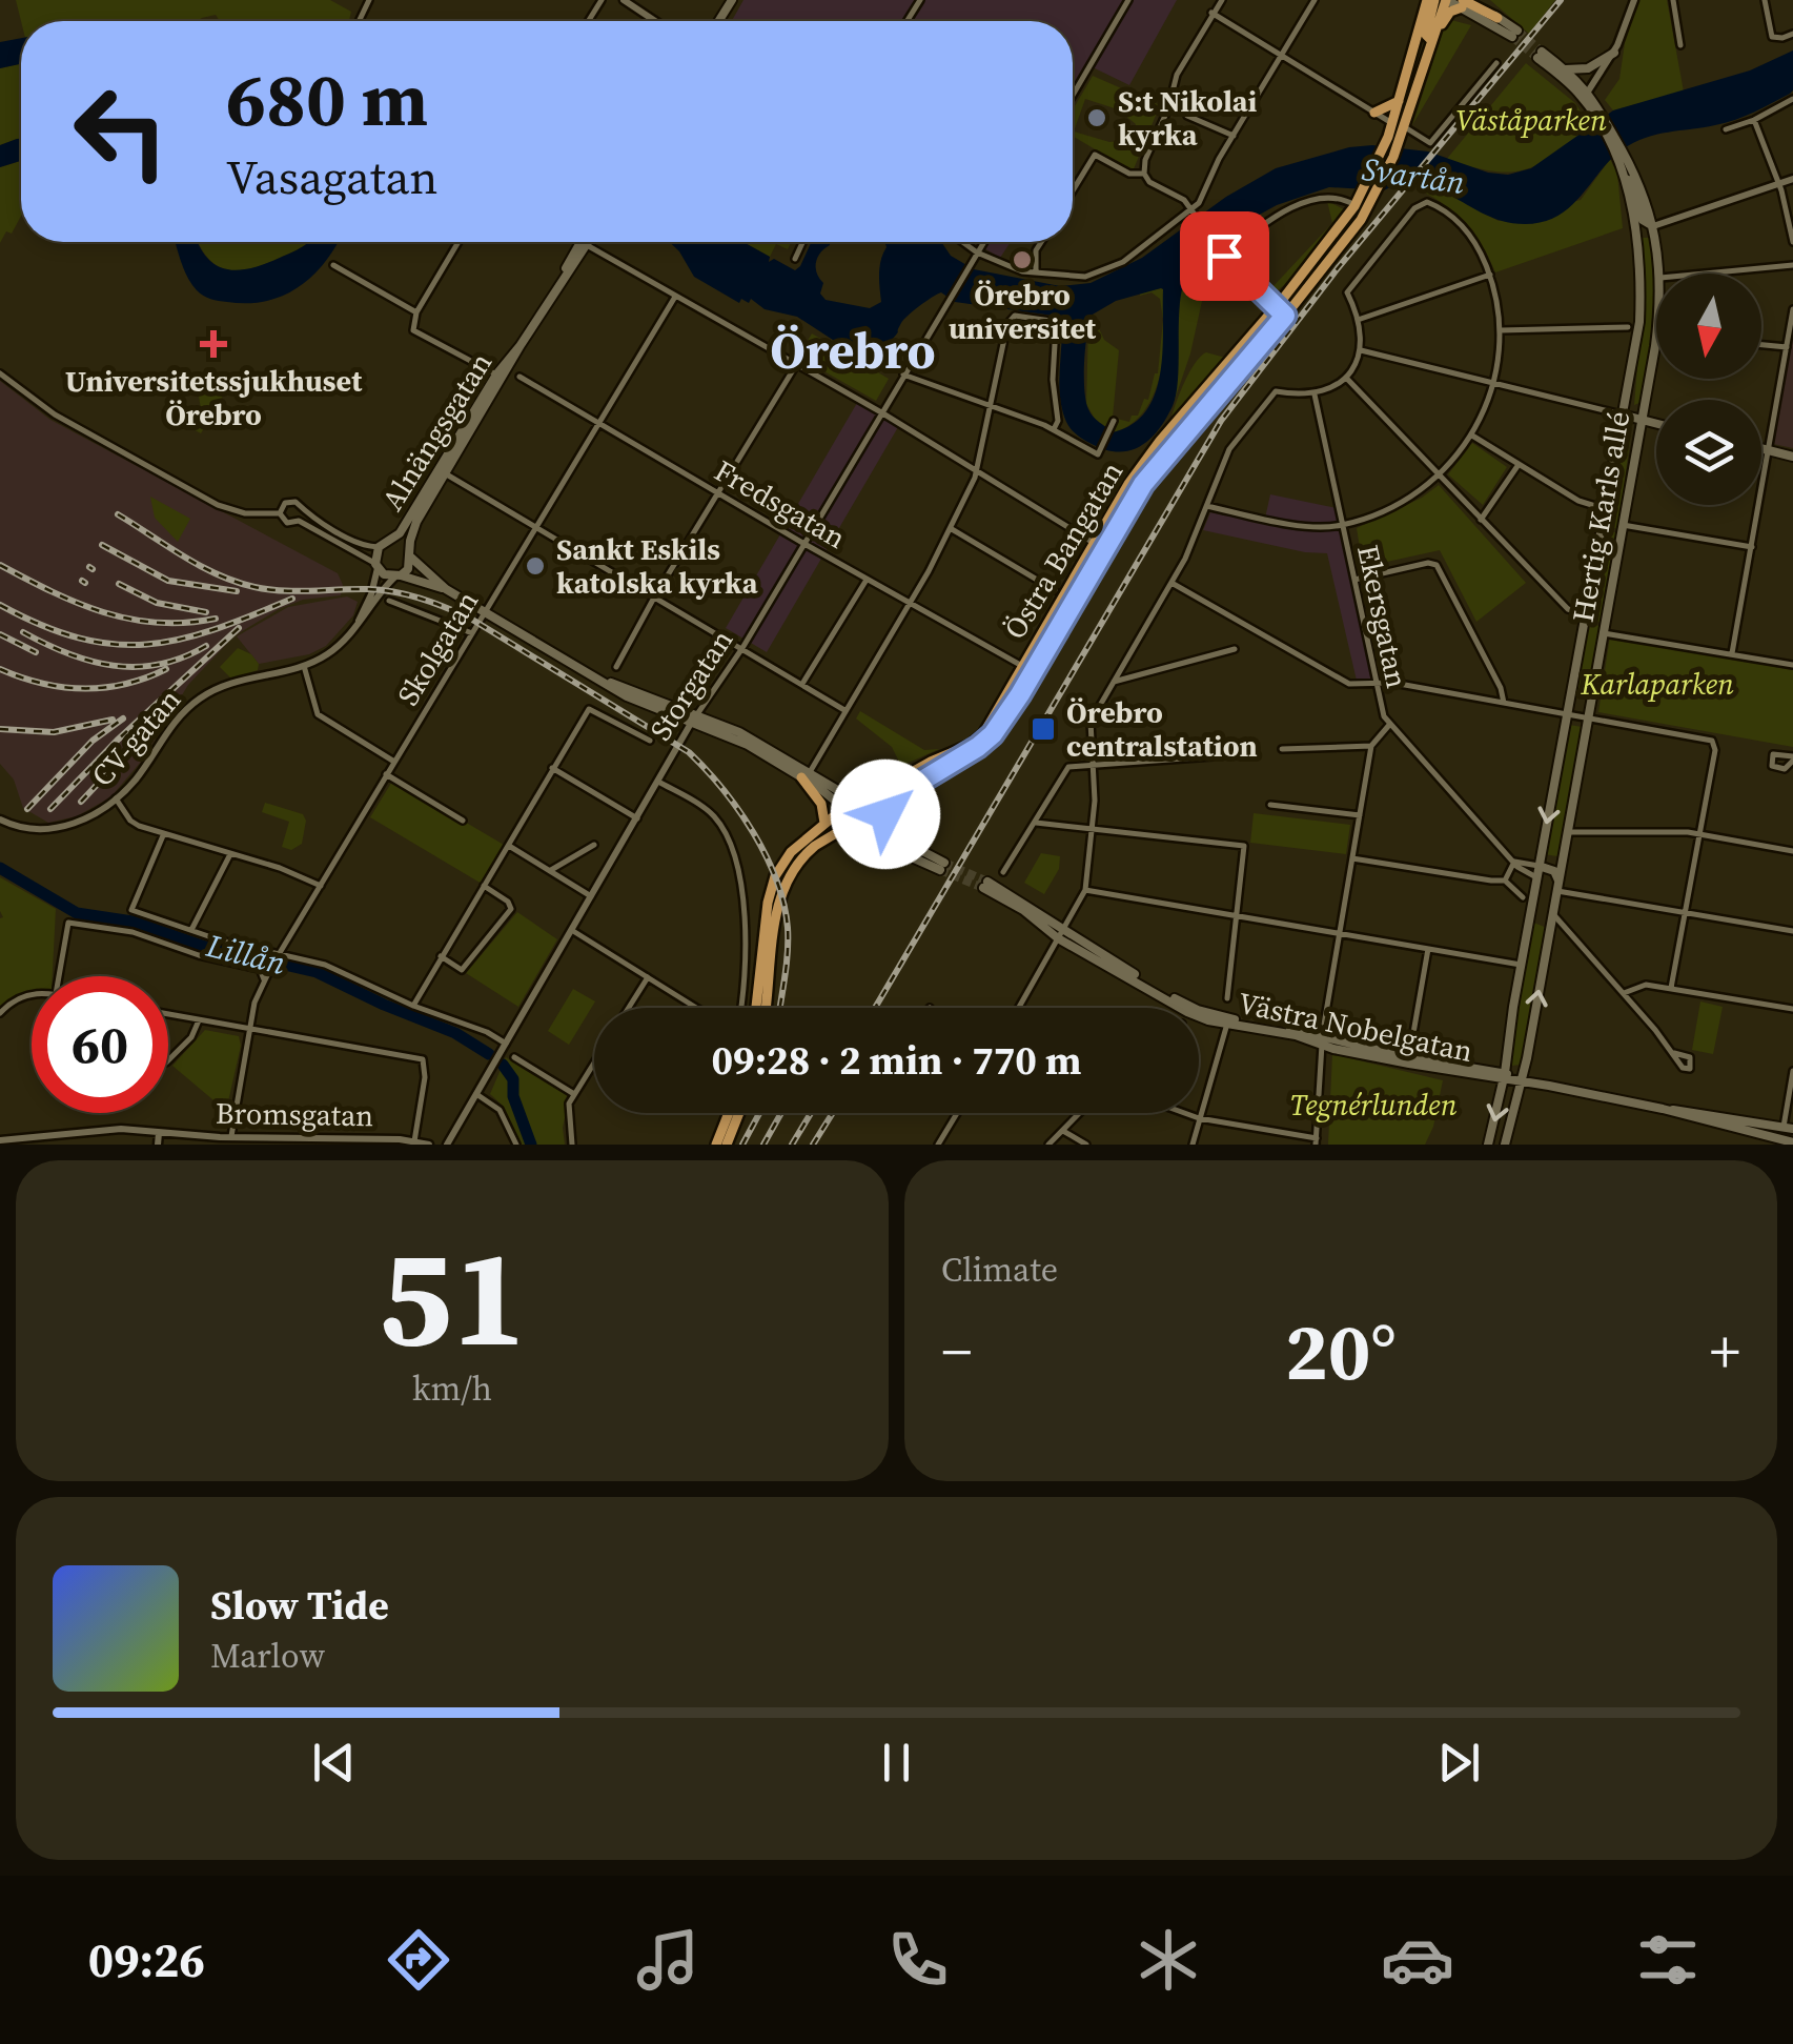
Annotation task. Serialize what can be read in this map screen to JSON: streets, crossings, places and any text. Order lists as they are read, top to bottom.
{
  "streets": {
    "main road": [
      "Alnängsgatan",
      "Hertig Karls allé",
      "Östra Bangatan",
      "Västra Nobelgatan"
    ],
    "street": [
      "Fredsgatan",
      "Ekersgatan",
      "Skolgatan",
      "Storgatan",
      "CV-gatan",
      "Bromsgatan"
    ]
  },
  "crossings": [
    ["Alnängsgatan", "CV-gatan"],
    ["Fredsgatan", "Östra Bangatan"],
    ["Fredsgatan", "Skolgatan"],
    ["Fredsgatan", "Storgatan"],
    ["Hertig Karls allé", "Ekersgatan"],
    ["Hertig Karls allé", "Västra Nobelgatan"],
    ["Skolgatan", "Bromsgatan"]
  ],
  "districts": ["Örebro"],
  "water": ["Svartån", "Lillån"],
  "parks": ["Väståparken", "Karlaparken", "Tegnérlunden"],
  "places": {
    "other": ["S:t Nikolai kyrka", "Örebro universitet", "Sankt Eskils katolska kyrka"],
    "health": ["Universitetssjukhuset Örebro"],
    "transit": ["Örebro centralstation"]
  },
  "north": "bottom",
  "page": {
    "turn": ["680 m", "Vasagatan"],
    "limit": "60",
    "trip": "09:28 · 2 min · 770 m",
    "tile": [
      ["51", "km/h"],
      "Climate"
    ],
    "heat": ["−", "20°", "+"],
    "song": ["Slow Tide", "Marlow"],
    "tabs": "09:26"
  }
}
